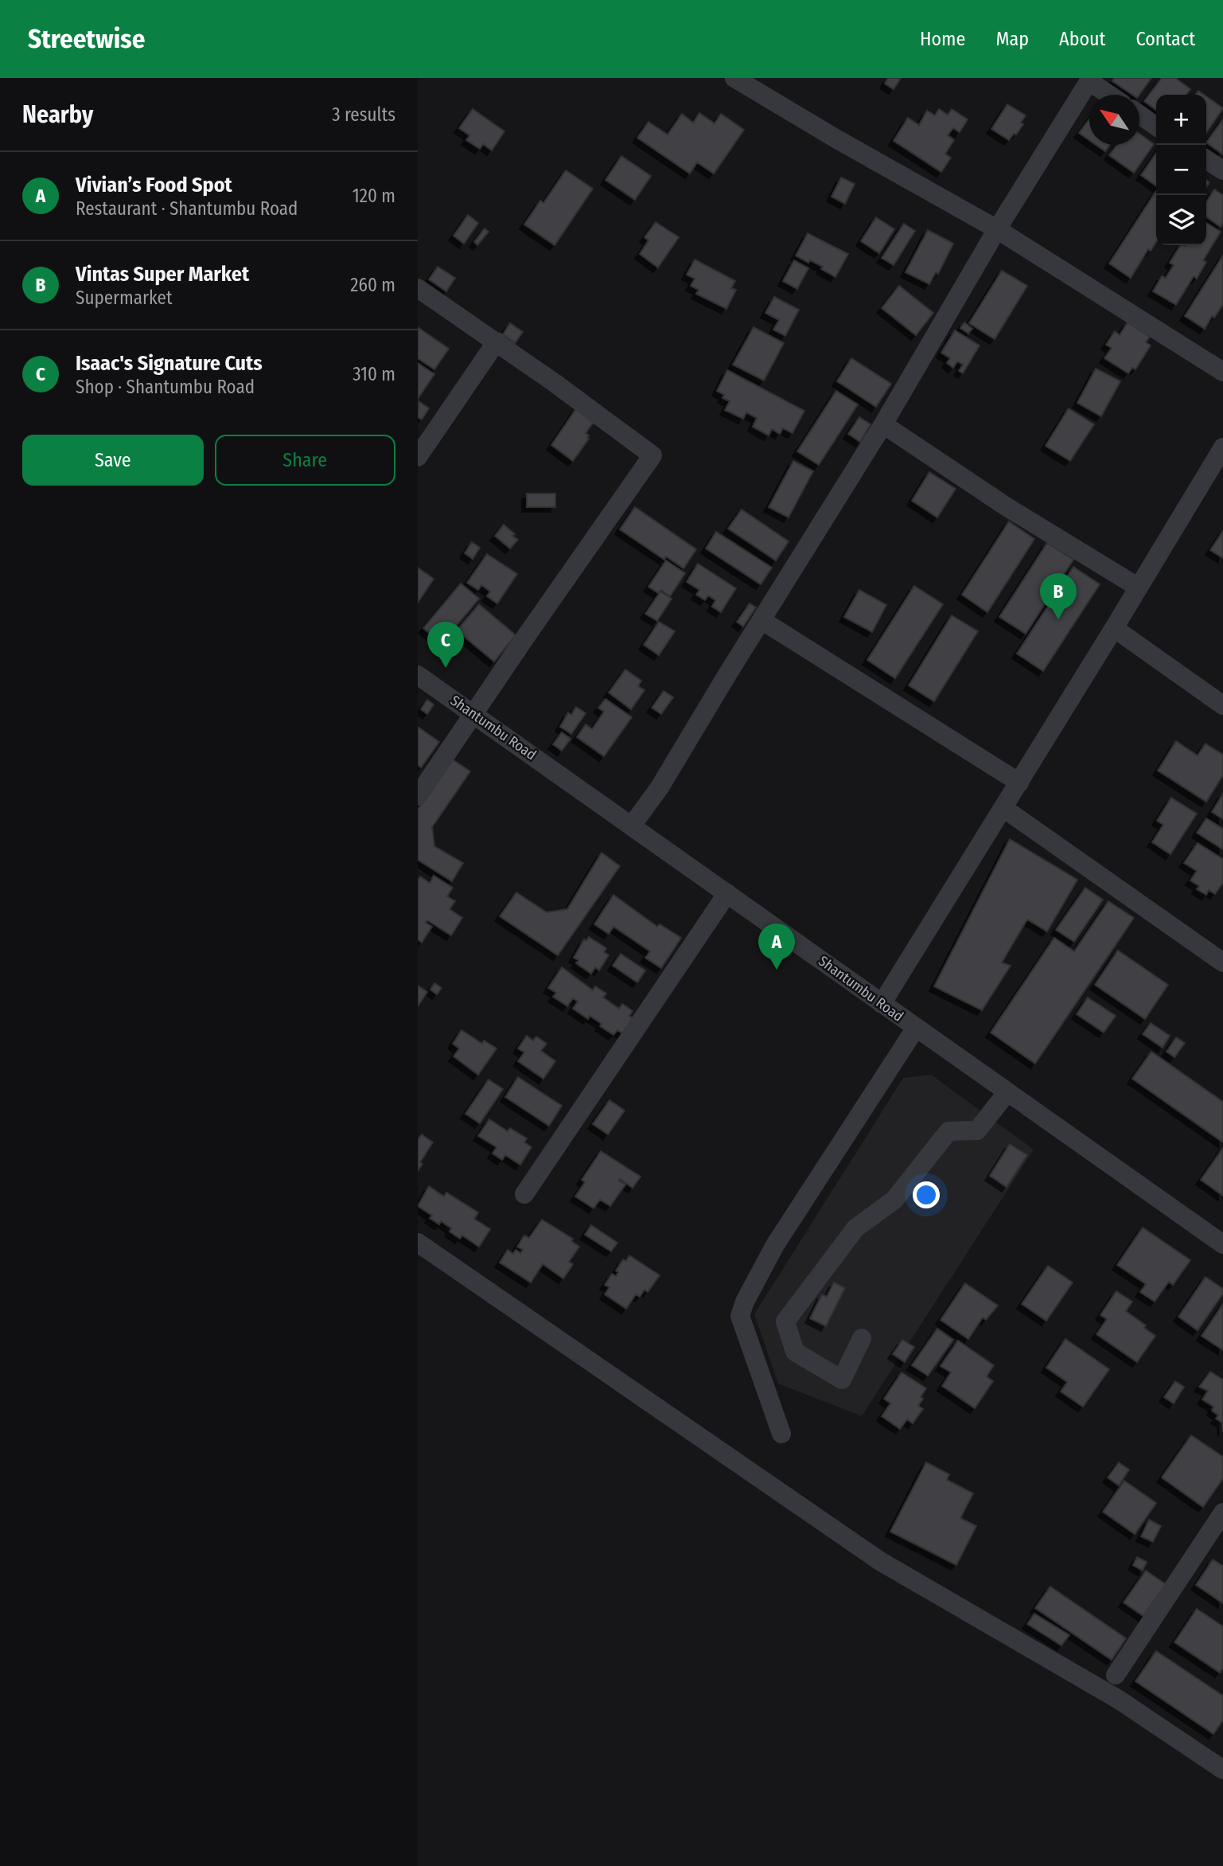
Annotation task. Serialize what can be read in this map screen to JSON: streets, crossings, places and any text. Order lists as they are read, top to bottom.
{
  "streets": {
    "street": ["Shantumbu Road"]
  },
  "north": "top left",
  "page": {
    "header": "Streetwise",
    "nav": [
      "Home",
      "Map",
      "About",
      "Contact"
    ],
    "heading": ["Nearby", "3 results"],
    "map_buttons": ["+", "−"],
    "list": [
      {
        "mark": "A",
        "name": "Vivian’s Food Spot",
        "note": "Restaurant · Shantumbu Road",
        "value": "120 m"
      },
      {
        "mark": "B",
        "name": "Vintas Super Market",
        "note": "Supermarket",
        "value": "260 m"
      },
      {
        "mark": "C",
        "name": "Isaac's Signature Cuts",
        "note": "Shop · Shantumbu Road",
        "value": "310 m"
      }
    ],
    "buttons": ["Save", "Share"],
    "pins": ["B", "C", "A"]
  }
}
